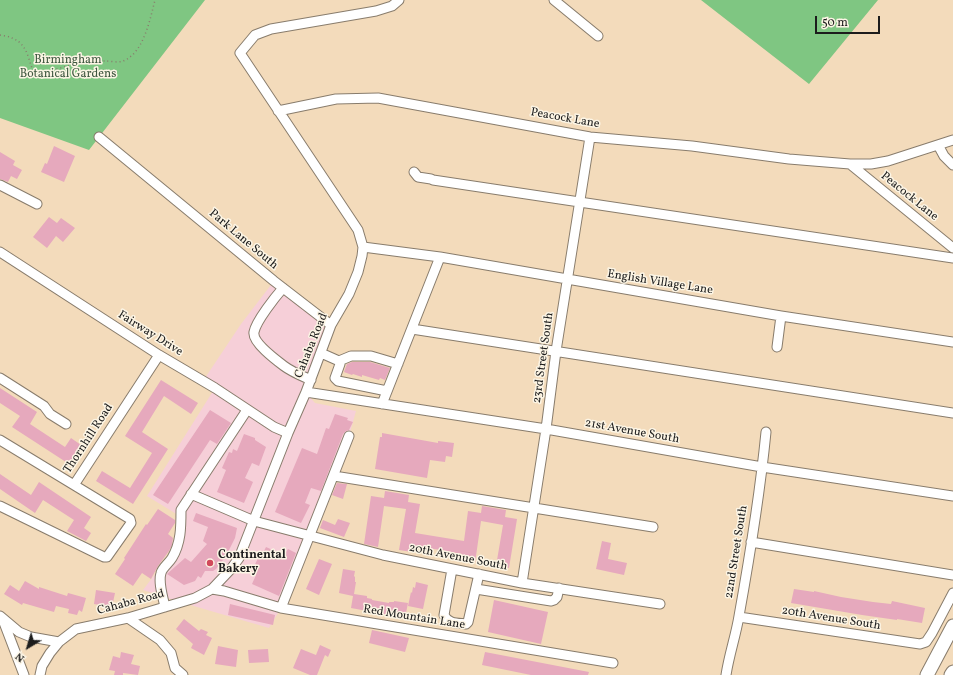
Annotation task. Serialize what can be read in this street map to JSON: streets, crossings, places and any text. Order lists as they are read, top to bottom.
{
  "streets": {
    "street": [
      "Peacock Lane",
      "Park Lane South",
      "English Village Lane",
      "Fairway Drive",
      "Cahaba Road",
      "23rd Street South",
      "21st Avenue South",
      "Thornhill Road",
      "22nd Street South",
      "20th Avenue South",
      "Red Mountain Lane"
    ]
  },
  "crossings": [
    ["Peacock Lane", "Cahaba Road"],
    ["Peacock Lane", "23rd Street South"],
    ["Park Lane South", "Cahaba Road"],
    ["English Village Lane", "Cahaba Road"],
    ["English Village Lane", "23rd Street South"],
    ["Fairway Drive", "Cahaba Road"],
    ["Fairway Drive", "Thornhill Road"],
    ["Cahaba Road", "21st Avenue South"],
    ["Cahaba Road", "20th Avenue South"],
    ["Cahaba Road", "Red Mountain Lane"],
    ["23rd Street South", "21st Avenue South"],
    ["23rd Street South", "20th Avenue South"],
    ["21st Avenue South", "22nd Street South"],
    ["22nd Street South", "20th Avenue South"]
  ],
  "parks": ["Birmingham Botanical Gardens"],
  "places": ["Continental Bakery"],
  "scale_bar": "50 m",
  "north": "bottom left"
}
